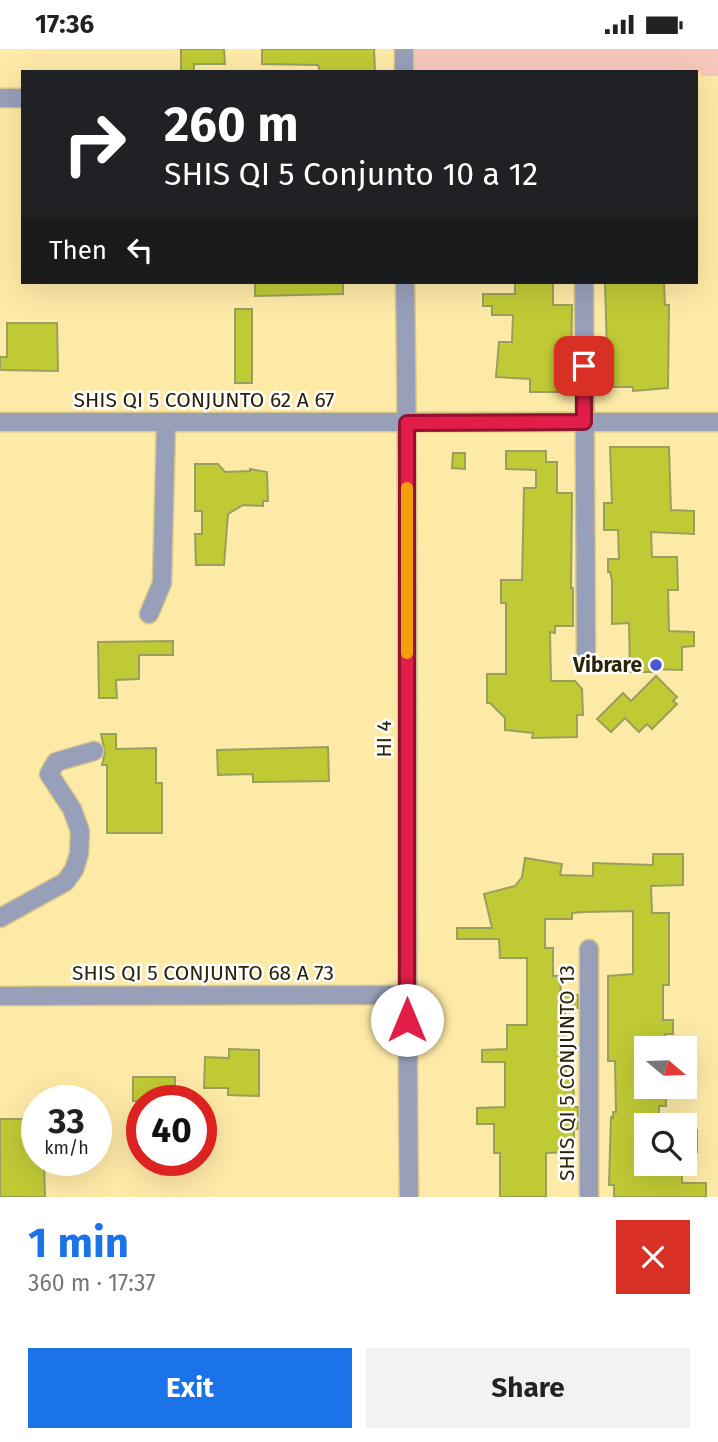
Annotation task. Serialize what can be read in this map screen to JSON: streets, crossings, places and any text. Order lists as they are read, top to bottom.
{
  "streets": {
    "street": [
      "SHIS QI 5 CONJUNTO 62 A 67",
      "HI 4",
      "SHIS QI 5 CONJUNTO 68 A 73",
      "SHIS QI 5 CONJUNTO 13"
    ]
  },
  "crossings": [
    ["SHIS QI 5 CONJUNTO 62 A 67", "HI 4"],
    ["HI 4", "SHIS QI 5 CONJUNTO 68 A 73"]
  ],
  "places": ["Vibrare"],
  "north": "right",
  "page": {
    "status": "17:36",
    "turn": ["260 m", "SHIS QI 5 Conjunto 10 a 12"],
    "then": "Then",
    "speed": "33 km/h",
    "limit": "40",
    "heading": ["1 min", "360 m · 17:37"],
    "buttons": ["Exit", "Share"]
  }
}
